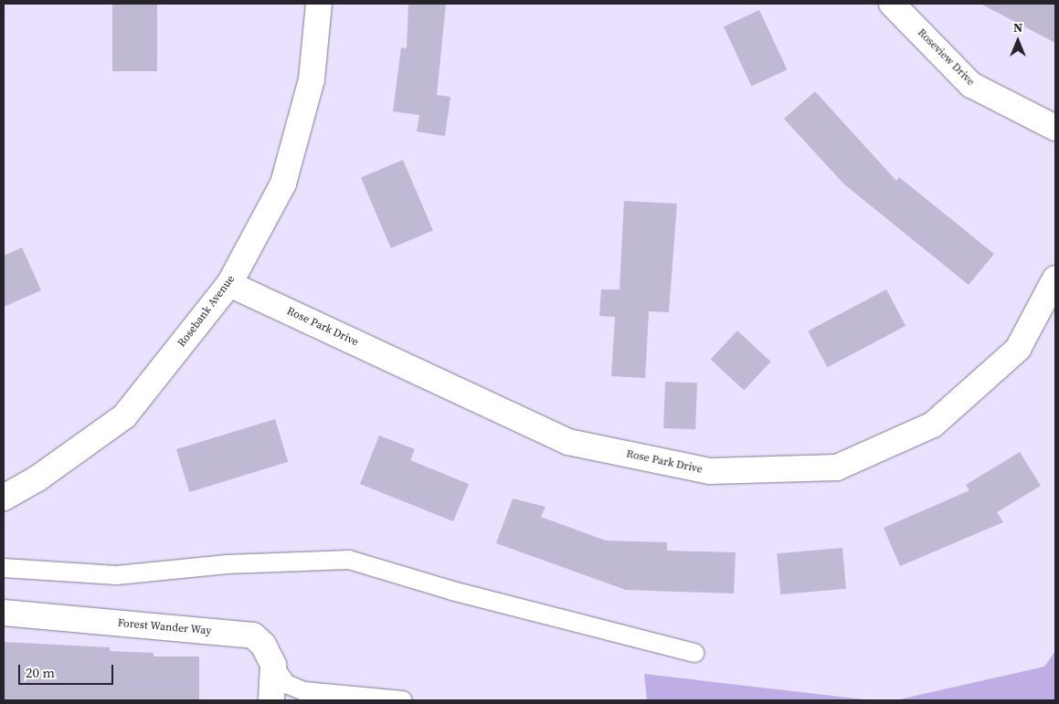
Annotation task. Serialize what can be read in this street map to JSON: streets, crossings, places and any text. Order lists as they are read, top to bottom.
{
  "streets": {
    "street": [
      "Roseview Drive",
      "Rosebank Avenue",
      "Rose Park Drive",
      "Forest Wander Way"
    ]
  },
  "crossings": [
    ["Rosebank Avenue", "Rose Park Drive"]
  ],
  "scale_bar": "20 m",
  "north": "top"
}
